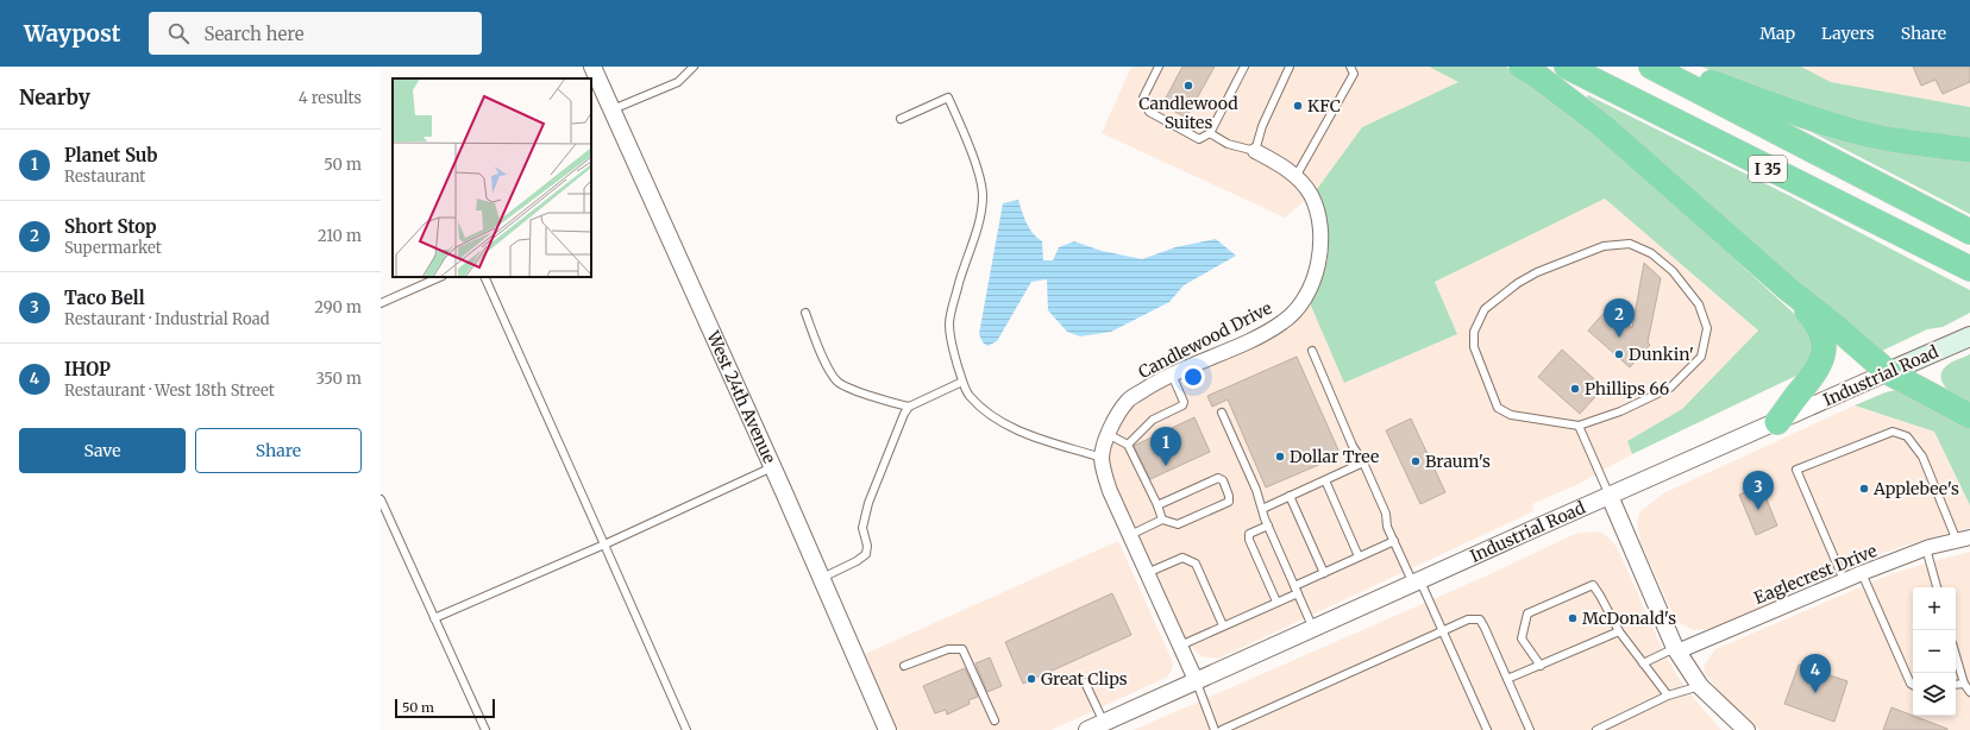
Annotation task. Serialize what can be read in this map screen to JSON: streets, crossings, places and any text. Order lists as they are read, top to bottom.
{
  "streets": {
    "highway": ["I 35"],
    "main road": ["Industrial Road"],
    "street": ["Candlewood Drive", "West 24th Avenue", "Eaglecrest Drive"]
  },
  "crossings": [
    ["Candlewood Drive", "Industrial Road"]
  ],
  "places": [
    "Candlewood Suites",
    "KFC",
    "Dunkin'",
    "Phillips 66",
    "Dollar Tree",
    "Braum's",
    "Applebee's",
    "McDonald's",
    "Great Clips"
  ],
  "scale_bar": "50 m",
  "page": {
    "header": "Waypost",
    "search": "Search here",
    "nav": ["Map", "Layers", "Share"],
    "heading": ["Nearby", "4 results"],
    "list": [
      {
        "mark": "1",
        "name": "Planet Sub",
        "note": "Restaurant",
        "value": "50 m"
      },
      {
        "mark": "2",
        "name": "Short Stop",
        "note": "Supermarket",
        "value": "210 m"
      },
      {
        "mark": "3",
        "name": "Taco Bell",
        "note": "Restaurant · Industrial Road",
        "value": "290 m"
      },
      {
        "mark": "4",
        "name": "IHOP",
        "note": "Restaurant · West 18th Street",
        "value": "350 m"
      }
    ],
    "pins": [
      "2",
      "1",
      "3",
      "4"
    ],
    "buttons": ["Save", "Share"],
    "map_buttons": ["+", "−"],
    "scale": "50 m"
  }
}
